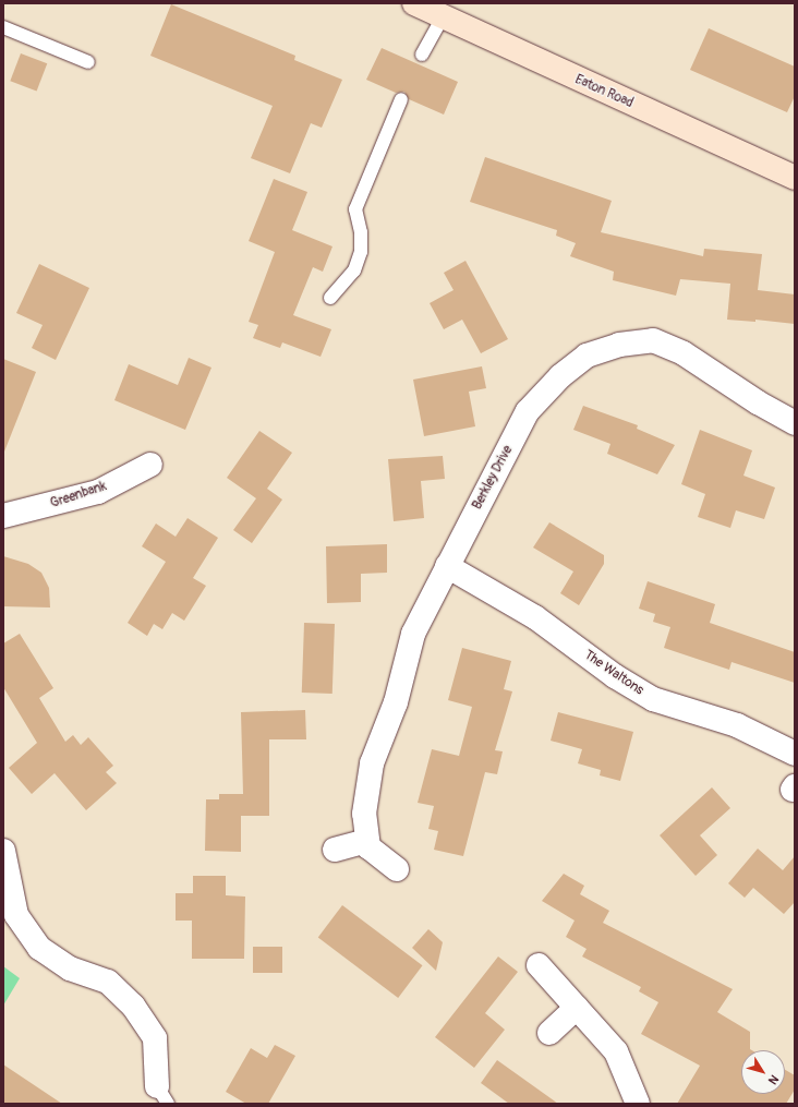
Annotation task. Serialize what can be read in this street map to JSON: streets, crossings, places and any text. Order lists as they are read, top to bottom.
{
  "streets": {
    "street": [
      "Eaton Road",
      "Berkley Drive",
      "Greenbank",
      "The Waltons"
    ]
  },
  "crossings": [
    ["Berkley Drive", "The Waltons"]
  ],
  "north": "bottom right"
}
